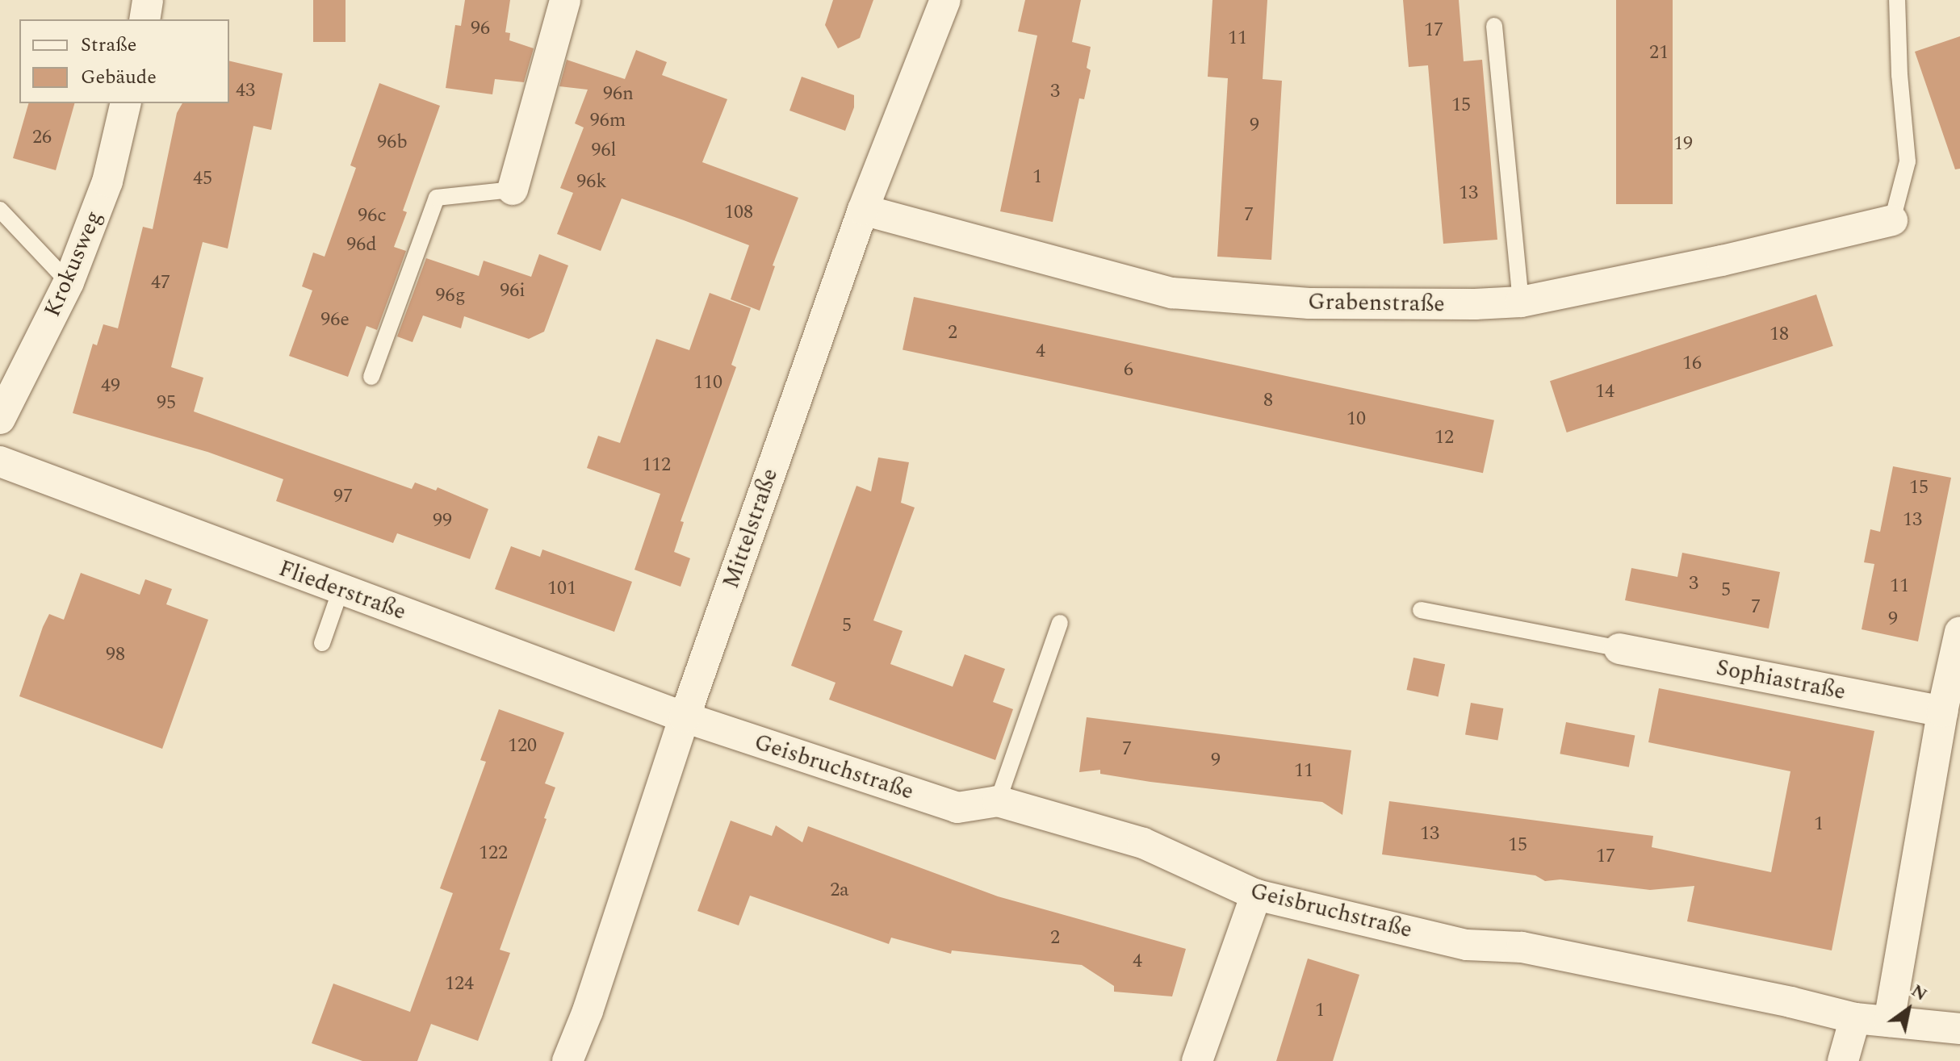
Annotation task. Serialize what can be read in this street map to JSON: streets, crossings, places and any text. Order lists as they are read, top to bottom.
{
  "streets": {
    "street": [
      "Krokusweg",
      "Grabenstraße",
      "Mittelstraße",
      "Fliederstraße",
      "Sophiastraße",
      "Geisbruchstraße"
    ]
  },
  "crossings": [
    ["Grabenstraße", "Mittelstraße"],
    ["Mittelstraße", "Fliederstraße"],
    ["Mittelstraße", "Geisbruchstraße"],
    ["Fliederstraße", "Geisbruchstraße"]
  ],
  "house_numbers": [
    "96",
    "17",
    "11",
    "21",
    "43",
    "3",
    "96n",
    "15",
    "96m",
    "9",
    "26",
    "96b",
    "19",
    "96l",
    "1",
    "45",
    "96k",
    "13",
    "108",
    "7",
    "96c",
    "96d",
    "47",
    "96i",
    "96g",
    "96e",
    "2",
    "18",
    "4",
    "16",
    "6",
    "110",
    "49",
    "14",
    "8",
    "95",
    "10",
    "12",
    "112",
    "15",
    "97",
    "13",
    "99",
    "3",
    "11",
    "101",
    "5",
    "7",
    "9",
    "5",
    "98",
    "120",
    "7",
    "9",
    "11",
    "1",
    "13",
    "15",
    "122",
    "17",
    "2a",
    "2",
    "4",
    "124",
    "1"
  ],
  "legend": ["Straße", "Gebäude"],
  "north": "top right"
}
